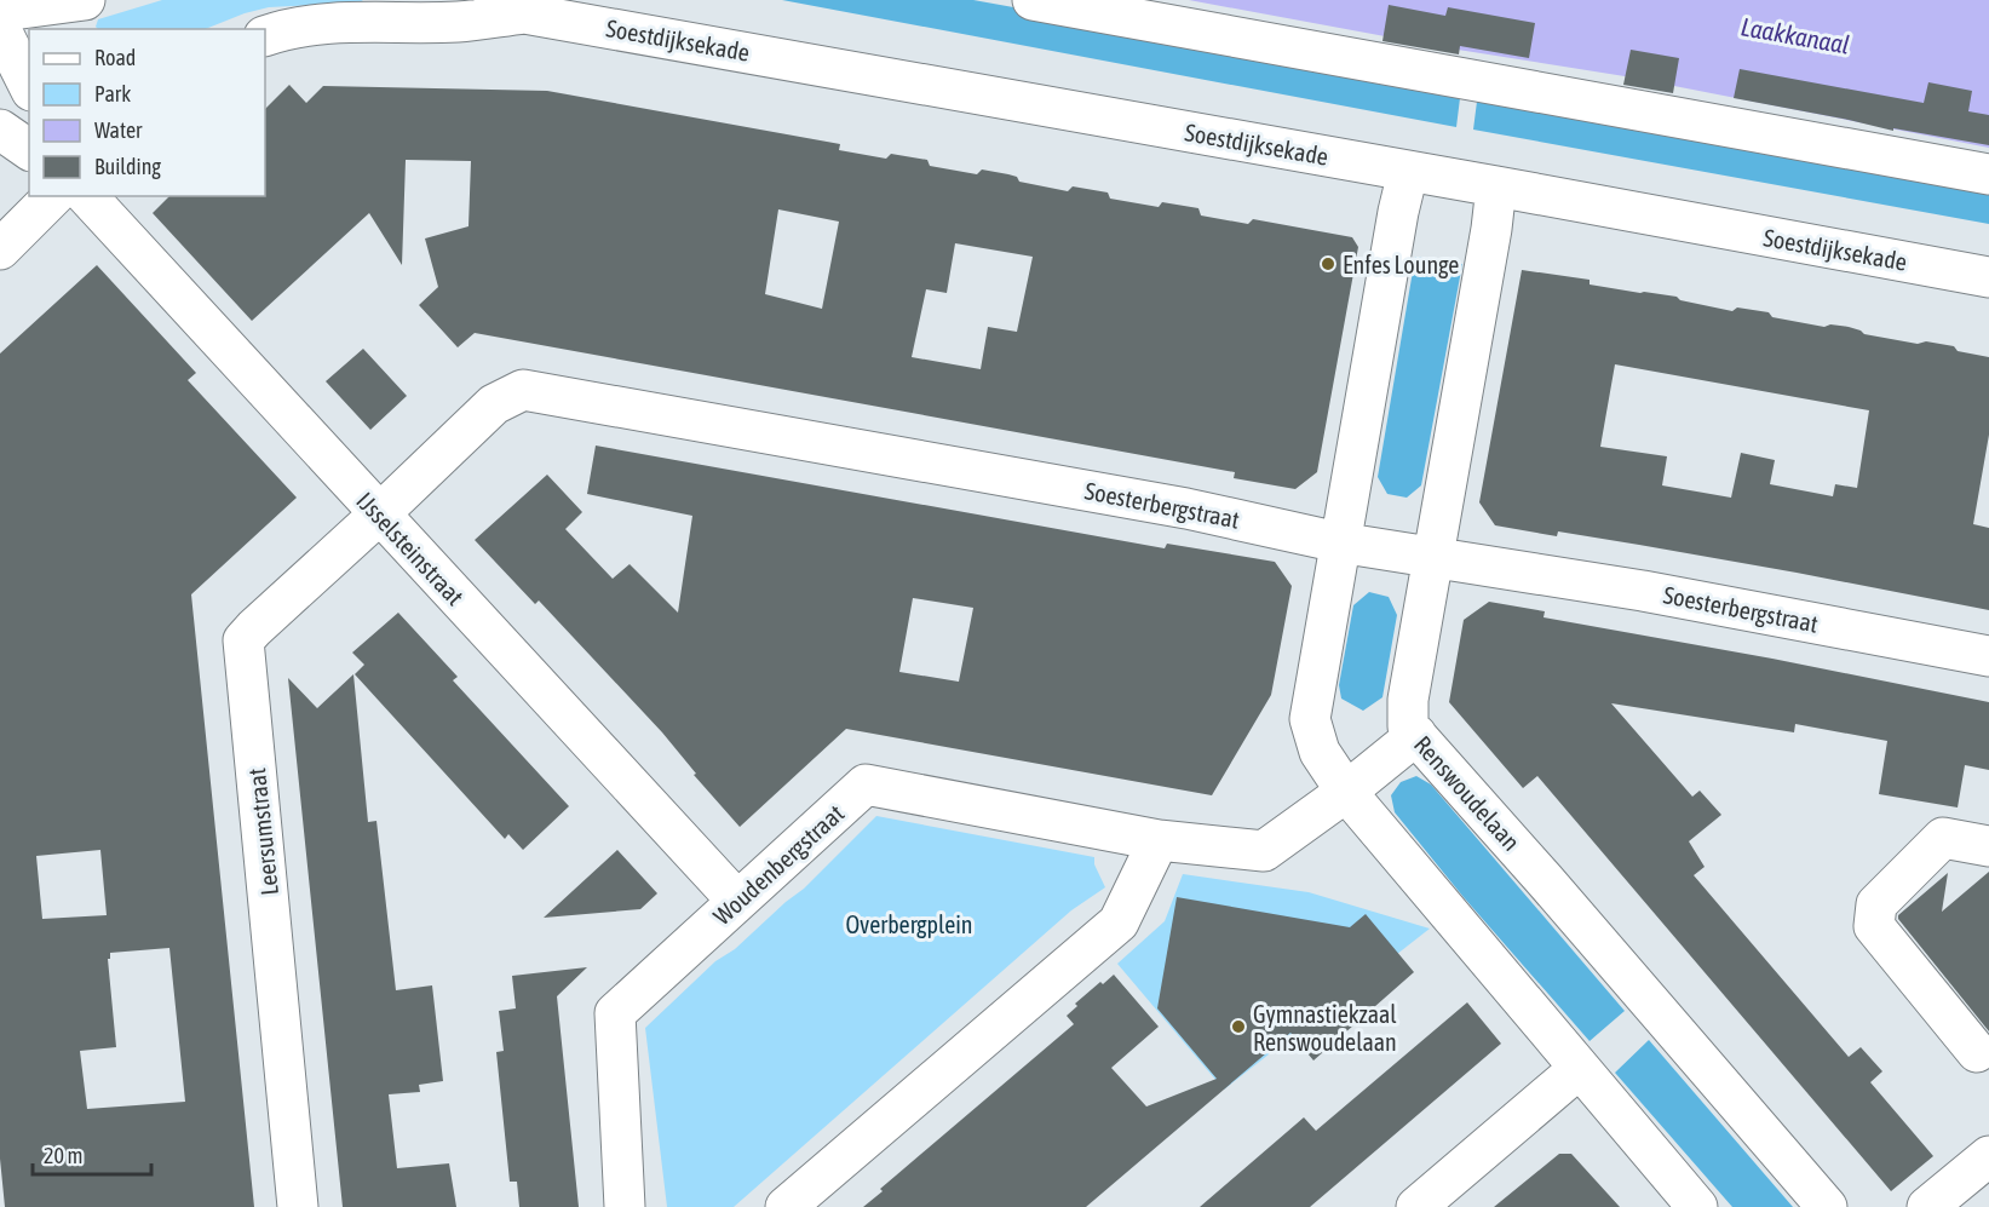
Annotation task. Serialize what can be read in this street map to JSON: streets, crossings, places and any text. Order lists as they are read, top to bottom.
{
  "streets": {
    "street": [
      "Soestdijksekade",
      "Soesterbergstraat",
      "IJsselsteinstraat",
      "Renswoudelaan",
      "Leersumstraat",
      "Woudenbergstraat"
    ]
  },
  "crossings": [
    ["Soestdijksekade", "Renswoudelaan"],
    ["Soesterbergstraat", "IJsselsteinstraat"],
    ["Soesterbergstraat", "Renswoudelaan"],
    ["Soesterbergstraat", "Leersumstraat"],
    ["IJsselsteinstraat", "Leersumstraat"],
    ["IJsselsteinstraat", "Woudenbergstraat"],
    ["Renswoudelaan", "Woudenbergstraat"]
  ],
  "water": ["Laakkanaal"],
  "parks": ["Overbergplein"],
  "places": ["Enfes Lounge", "Gymnastiekzaal Renswoudelaan"],
  "legend": [
    "Road",
    "Park",
    "Water",
    "Building"
  ],
  "scale_bar": "20 m"
}
